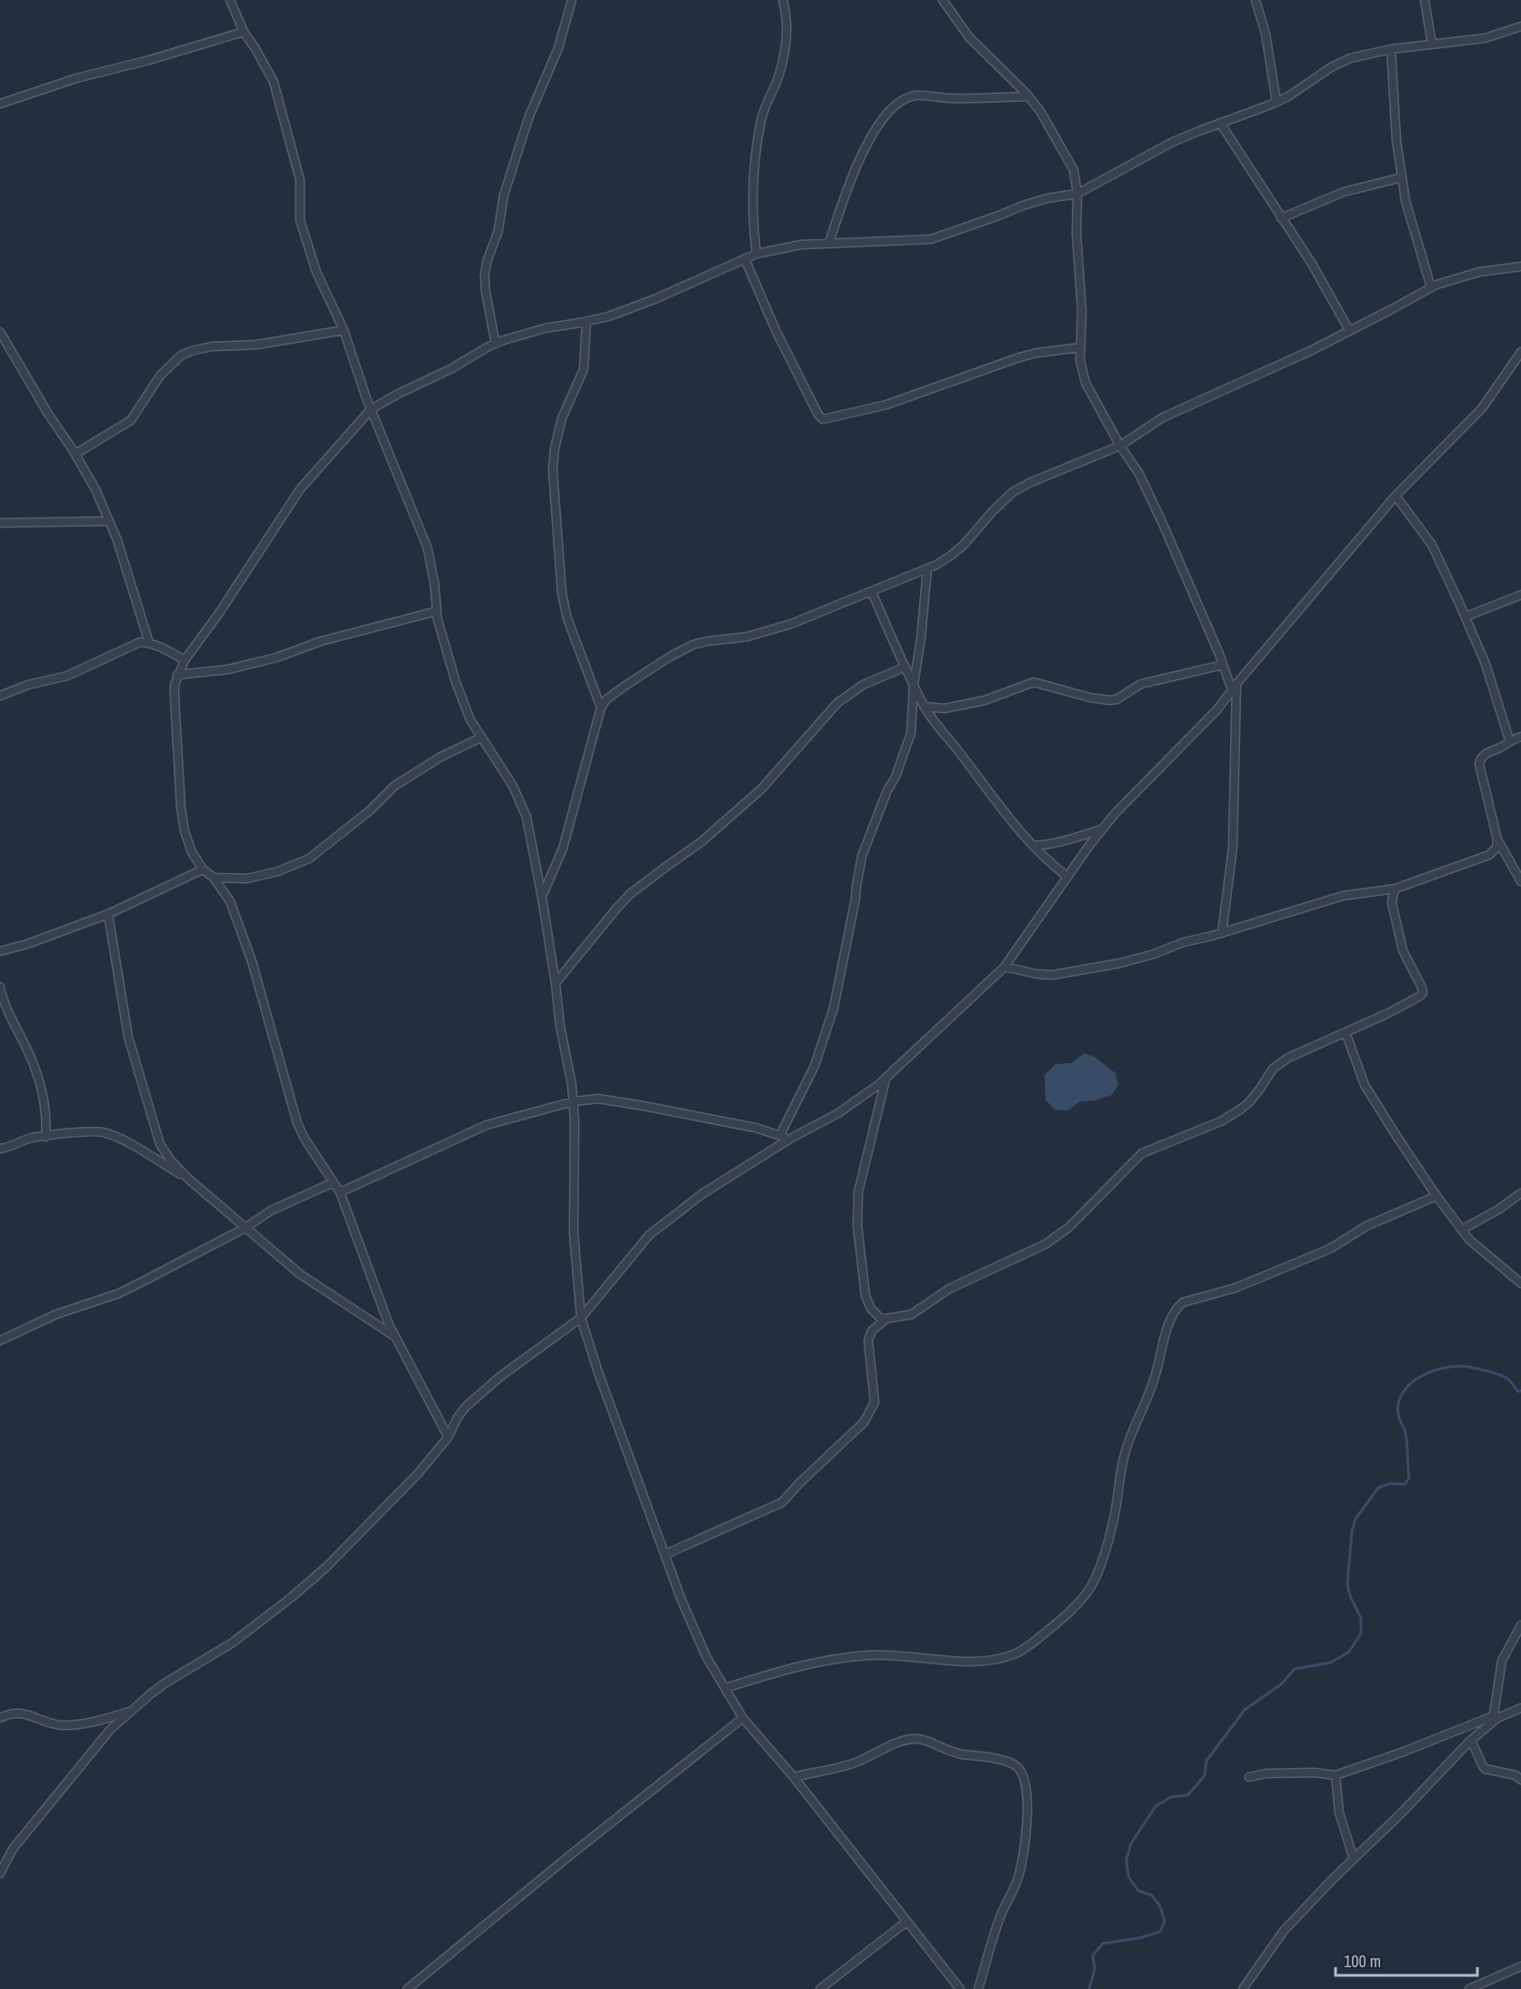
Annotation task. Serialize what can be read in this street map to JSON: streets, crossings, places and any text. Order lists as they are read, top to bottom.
{
  "scale_bar": "100 m"
}
